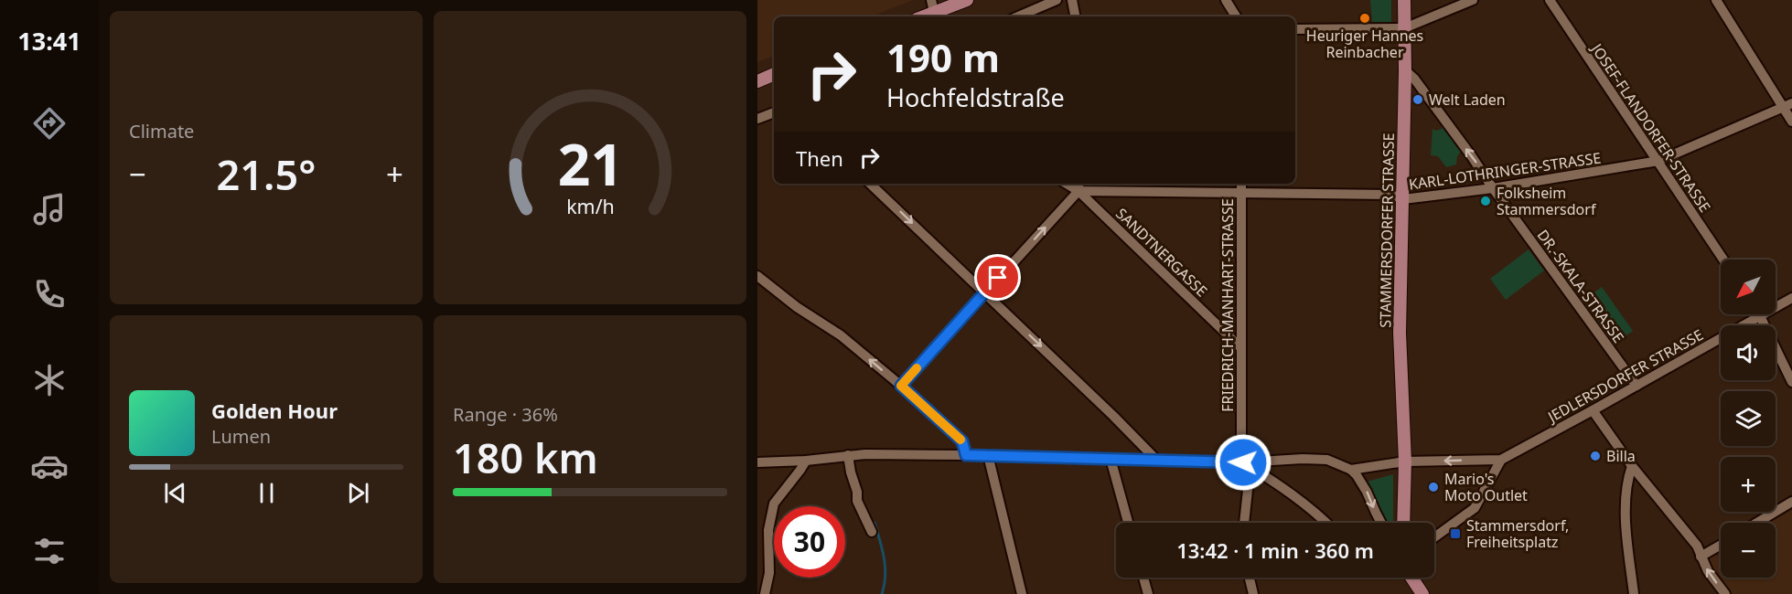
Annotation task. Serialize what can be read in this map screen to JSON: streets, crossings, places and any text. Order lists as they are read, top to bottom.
{
  "streets": {
    "main road": ["STAMMERSDORFER STRASSE"],
    "street": [
      "JOSEF-FLANDORFER-STRASSE",
      "KARL-LOTHRINGER-STRASSE",
      "SANDTNERGASSE",
      "DR.-SKALA-STRASSE",
      "FRIEDRICH-MANHART-STRASSE",
      "JEDLERSDORFER STRASSE"
    ]
  },
  "crossings": [
    ["JOSEF-FLANDORFER-STRASSE", "KARL-LOTHRINGER-STRASSE"],
    ["KARL-LOTHRINGER-STRASSE", "STAMMERSDORFER STRASSE"],
    ["KARL-LOTHRINGER-STRASSE", "SANDTNERGASSE"],
    ["KARL-LOTHRINGER-STRASSE", "DR.-SKALA-STRASSE"],
    ["KARL-LOTHRINGER-STRASSE", "FRIEDRICH-MANHART-STRASSE"],
    ["STAMMERSDORFER STRASSE", "DR.-SKALA-STRASSE"],
    ["SANDTNERGASSE", "FRIEDRICH-MANHART-STRASSE"],
    ["DR.-SKALA-STRASSE", "JEDLERSDORFER STRASSE"]
  ],
  "one_way": ["DR.-SKALA-STRASSE"],
  "places": {
    "other": [
      "Heuriger Hannes Reinbacher",
      "Welt Laden",
      "Folksheim Stammersdorf",
      "Billa",
      "Mario's Moto Outlet"
    ],
    "transit": ["Stammersdorf, Freiheitsplatz"]
  },
  "north": "bottom left",
  "page": {
    "tabs": "13:41",
    "tile": [
      "Climate",
      ["Range · 36%", "180 km"]
    ],
    "turn": ["190 m", "Hochfeldstraße"],
    "then": "Then",
    "heat": ["−", "21.5°", "+"],
    "map_buttons": ["+", "−"],
    "song": ["Golden Hour", "Lumen"],
    "limit": "30",
    "trip": "13:42 · 1 min · 360 m",
    "gauge": ["21", "km/h"]
  }
}
